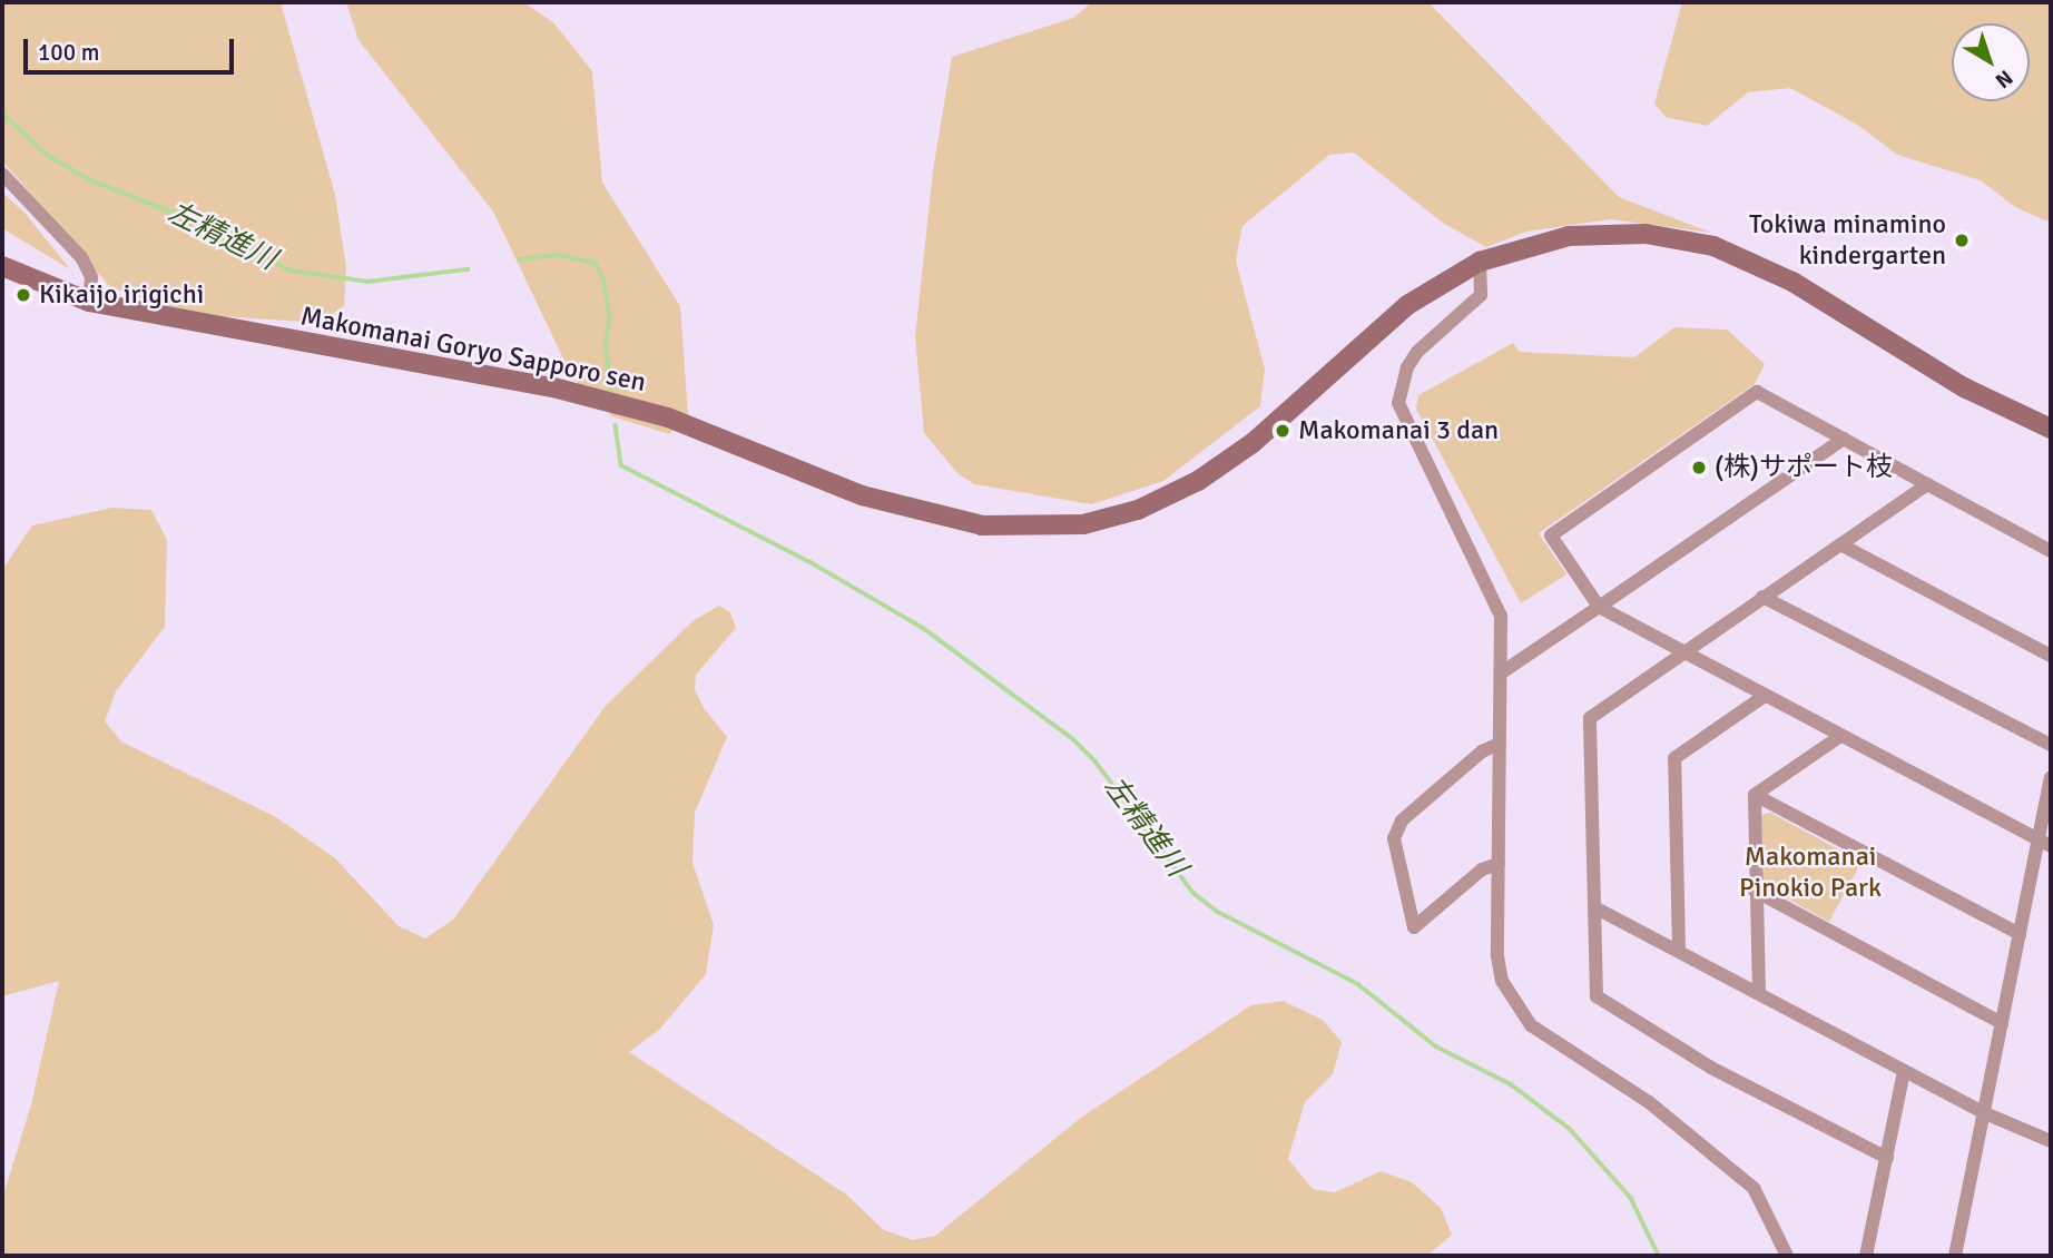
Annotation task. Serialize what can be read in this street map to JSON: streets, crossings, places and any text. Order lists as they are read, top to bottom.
{
  "streets": {
    "main road": ["Makomanai Goryo Sapporo sen"]
  },
  "water": ["左精進川"],
  "parks": ["Makomanai Pinokio Park"],
  "places": [
    "Tokiwa minamino kindergarten",
    "Kikaijo irigichi",
    "Makomanai 3 dan",
    "(株)サポート枝"
  ],
  "scale_bar": "100 m",
  "north": "bottom right"
}
